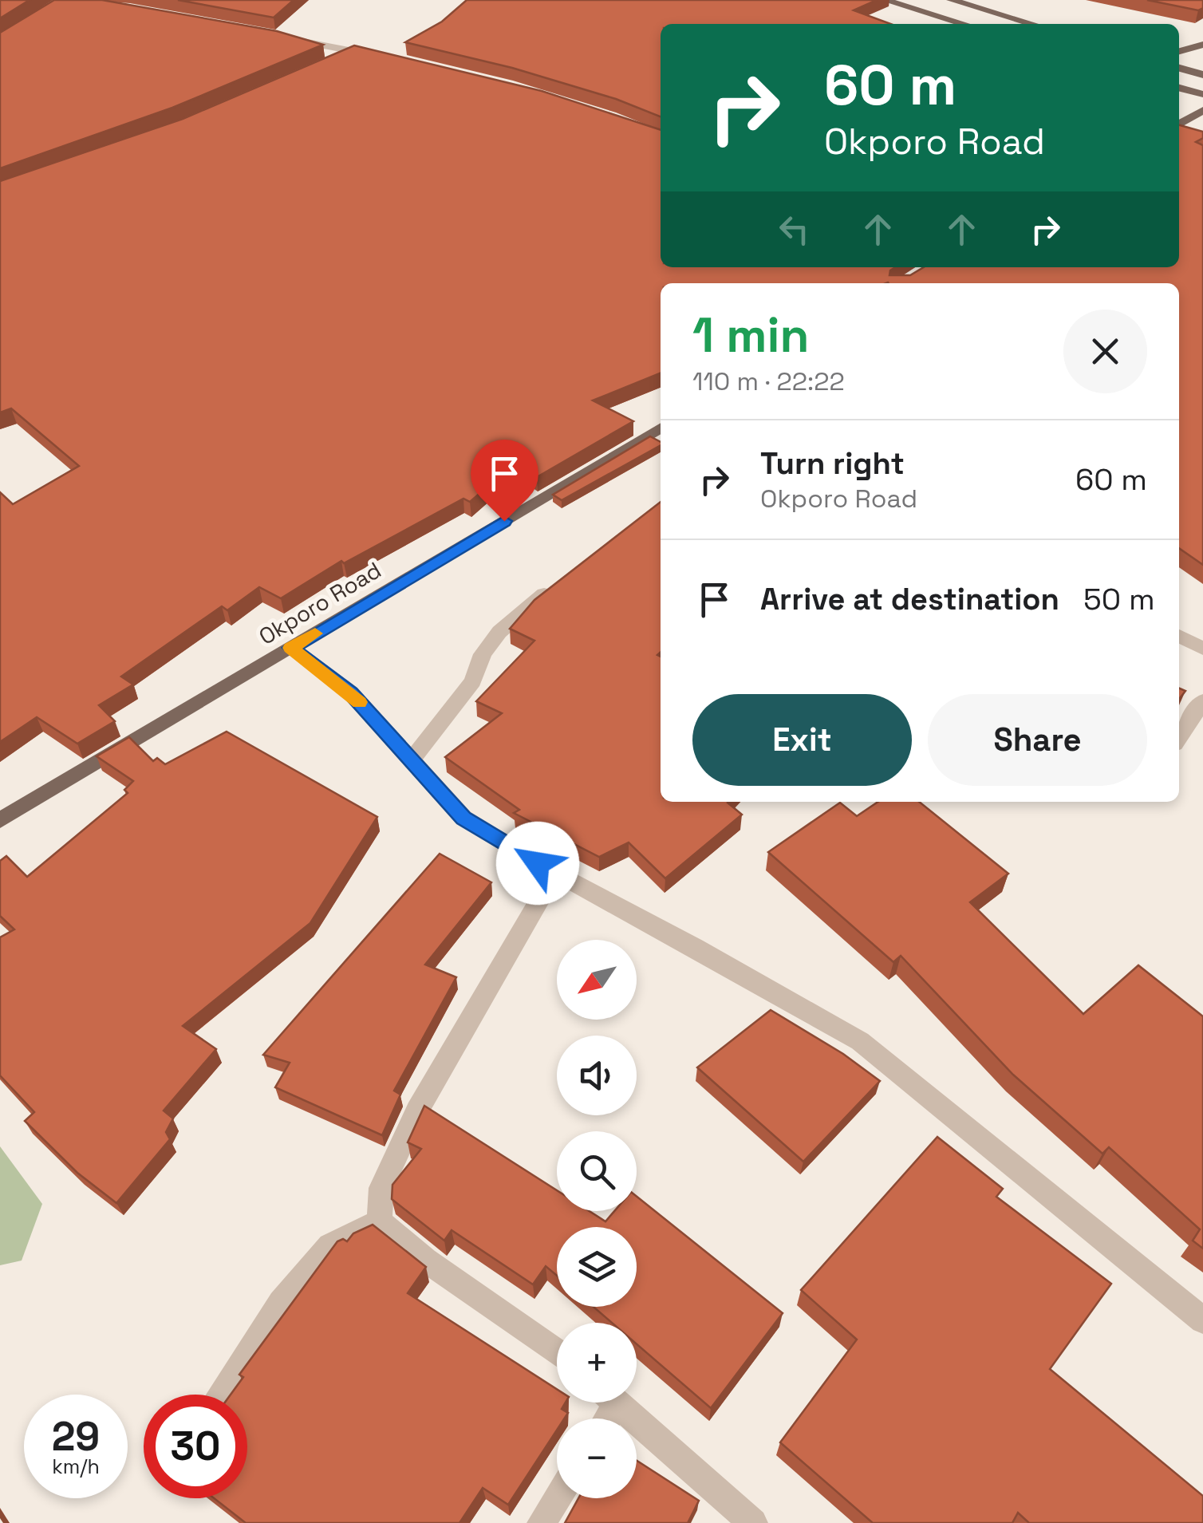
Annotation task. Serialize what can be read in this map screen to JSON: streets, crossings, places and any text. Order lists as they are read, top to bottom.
{
  "streets": {
    "main road": ["Okporo Road"]
  },
  "north": "bottom left",
  "page": {
    "turn": ["60 m", "Okporo Road"],
    "heading": ["1 min", "110 m · 22:22"],
    "list": [
      {
        "name": "Turn right",
        "note": "Okporo Road",
        "value": "60 m"
      },
      {
        "name": "Arrive at destination",
        "value": "50 m"
      }
    ],
    "buttons": ["Exit", "Share"],
    "map_buttons": ["+", "−"],
    "speed": "29 km/h",
    "limit": "30"
  }
}
